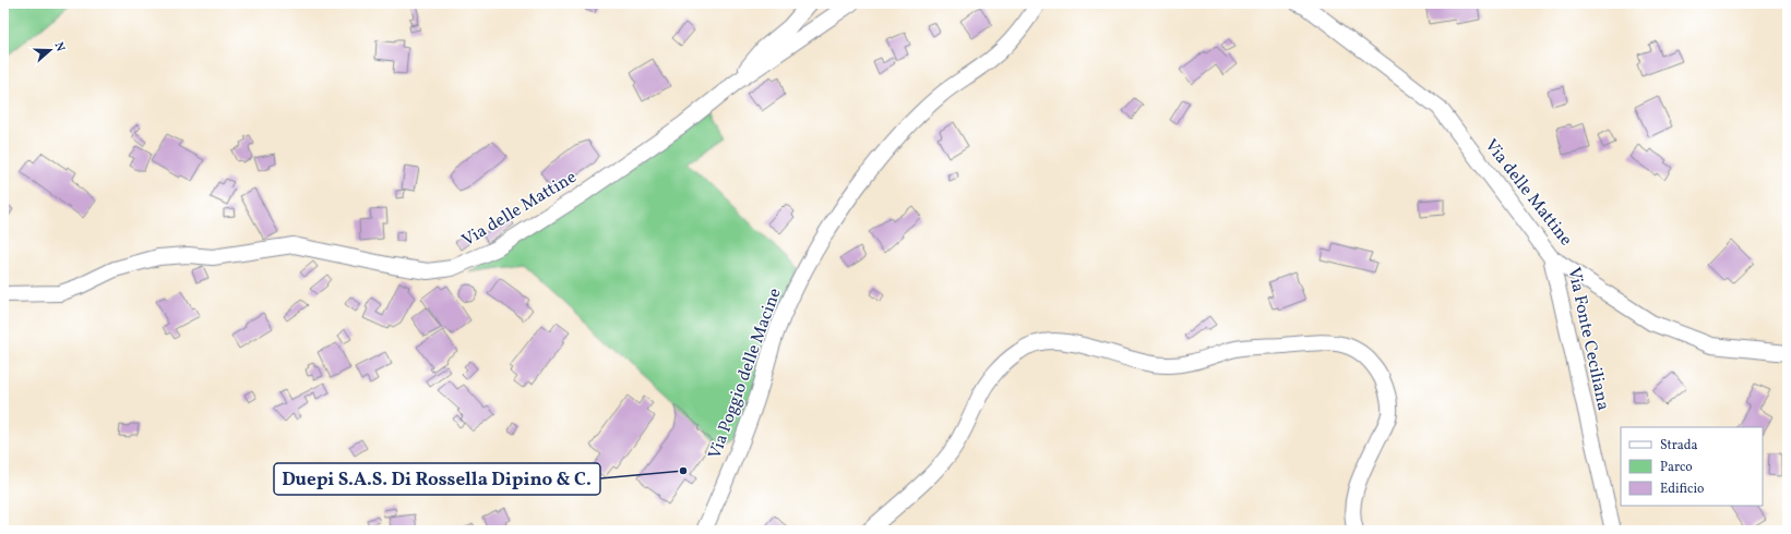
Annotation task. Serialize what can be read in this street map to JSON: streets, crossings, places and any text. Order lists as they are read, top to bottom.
{
  "streets": {
    "street": ["Via delle Mattine", "Via Fonte Ceciliana", "Via Poggio delle Macine"]
  },
  "crossings": [
    ["Via delle Mattine", "Via Fonte Ceciliana"]
  ],
  "places": ["Duepi S.A.S. Di Rossella Dipino & C."],
  "legend": ["Strada", "Parco", "Edificio"],
  "north": "right"
}
